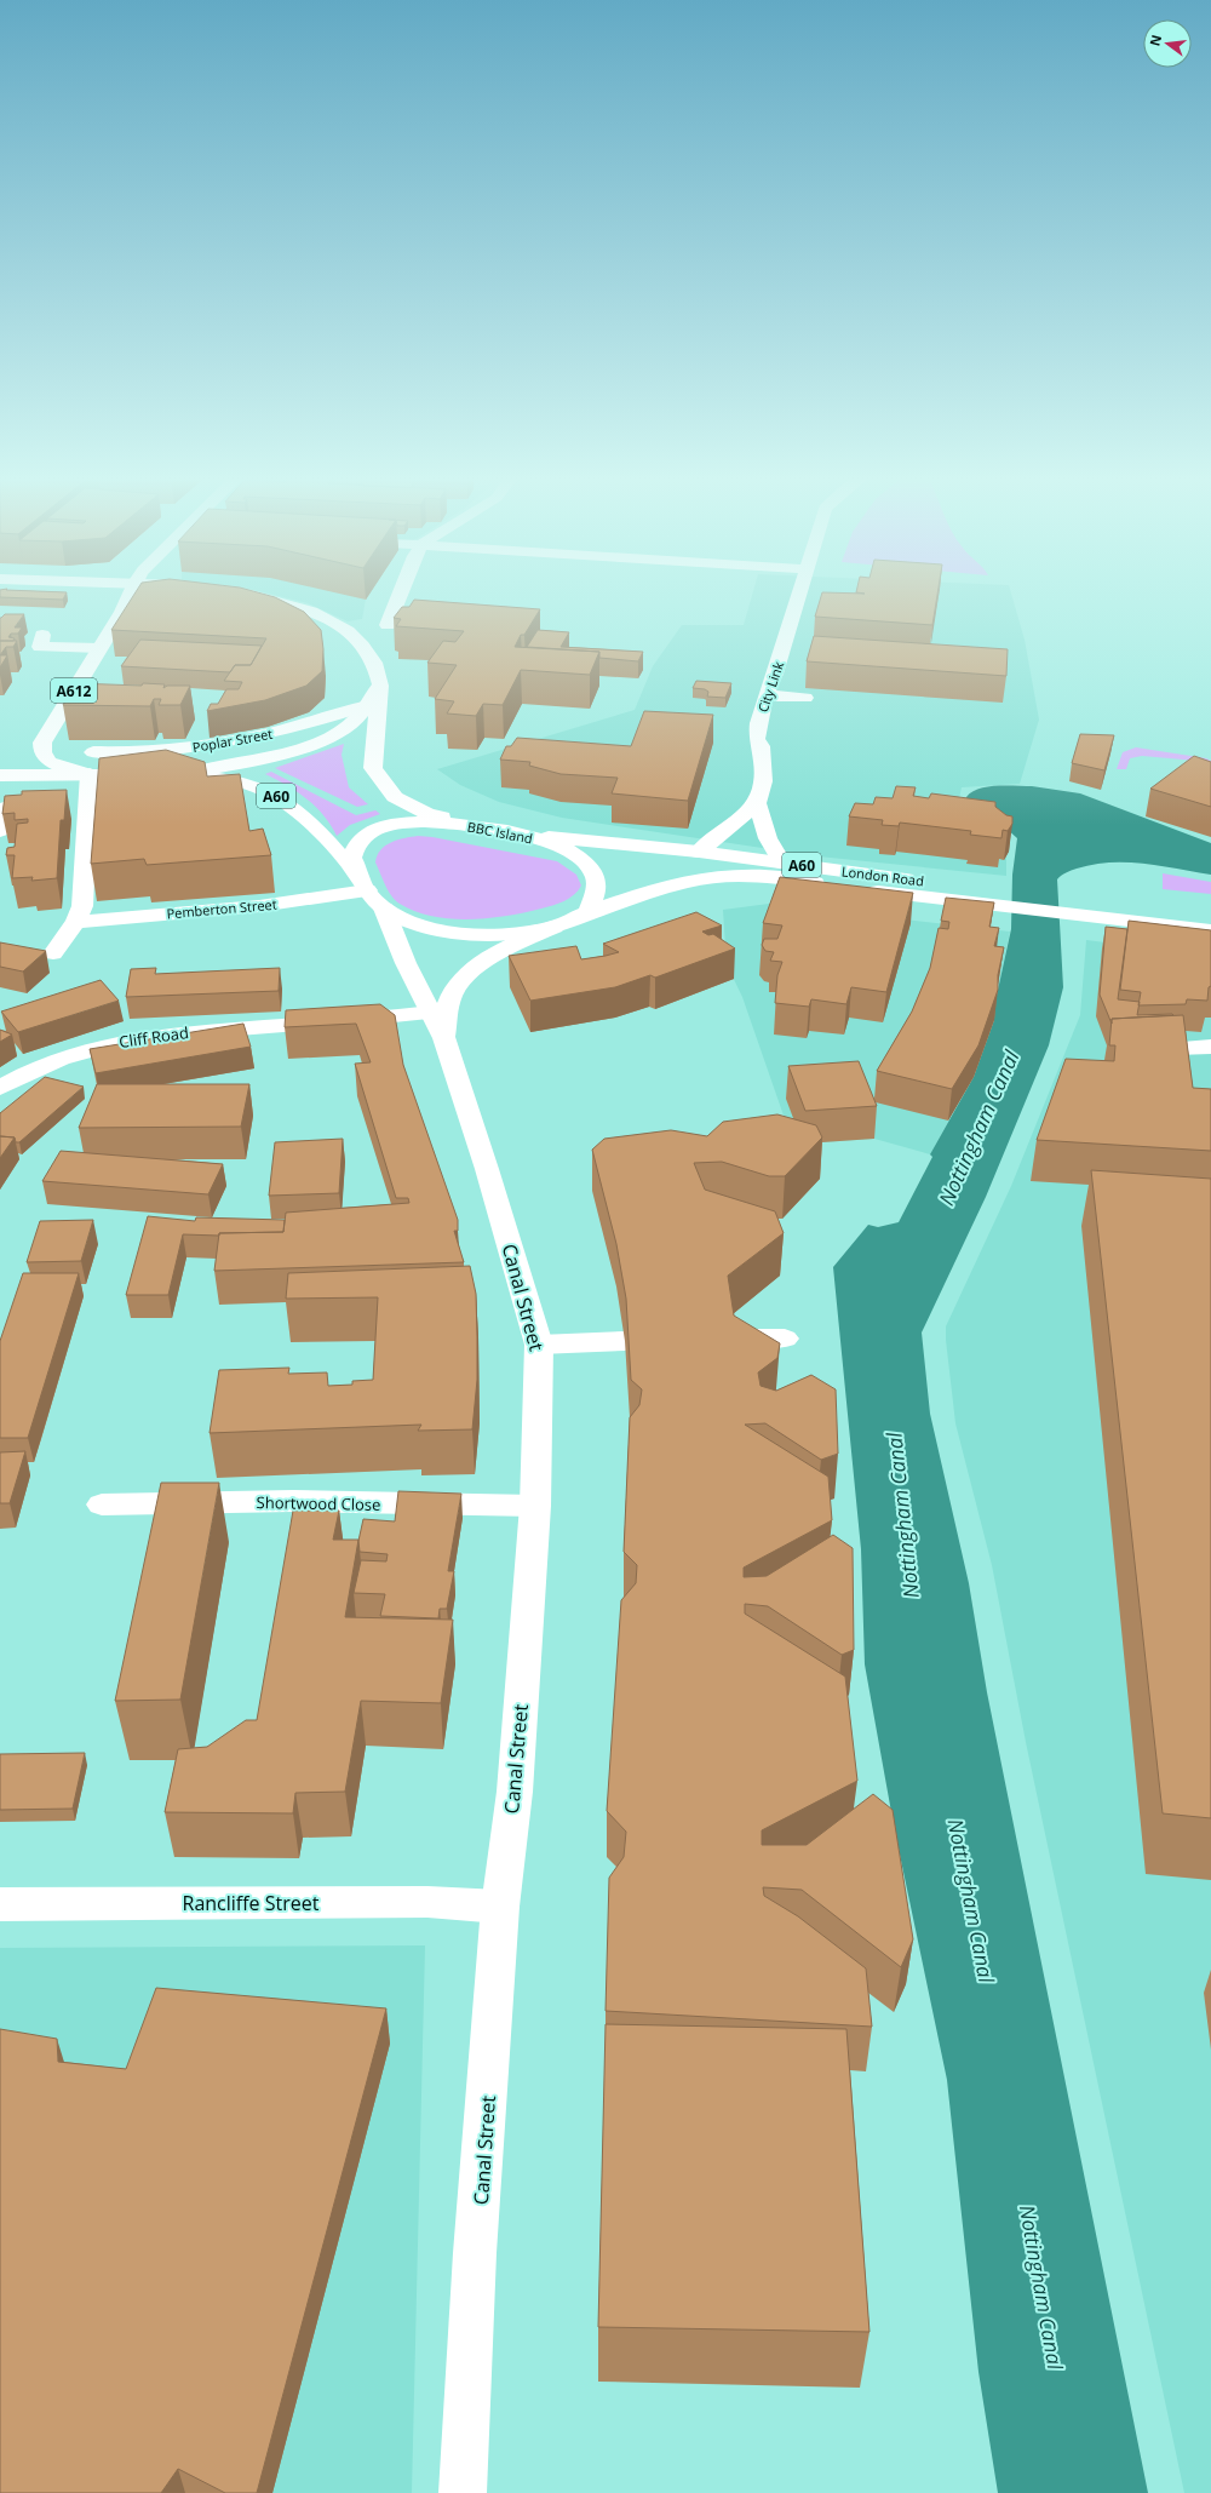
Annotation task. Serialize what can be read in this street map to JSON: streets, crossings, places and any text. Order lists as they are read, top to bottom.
{
  "streets": {
    "main road": [
      "City Link",
      "A612",
      "Poplar Street",
      "A60",
      "BBC Island",
      "London Road",
      "Pemberton Street",
      "Cliff Road",
      "Canal Street",
      "Shortwood Close",
      "Rancliffe Street"
    ]
  },
  "crossings": [
    ["A612", "Poplar Street"],
    ["A612", "A60"],
    ["Poplar Street", "A60"],
    ["Poplar Street", "BBC Island"],
    ["Poplar Street", "Pemberton Street"],
    ["A60", "BBC Island"],
    ["BBC Island", "London Road"],
    ["BBC Island", "Pemberton Street"],
    ["BBC Island", "Canal Street"],
    ["Cliff Road", "Canal Street"],
    ["Canal Street", "Shortwood Close"],
    ["Canal Street", "Rancliffe Street"]
  ],
  "water": ["Nottingham Canal"],
  "north": "left"
}
